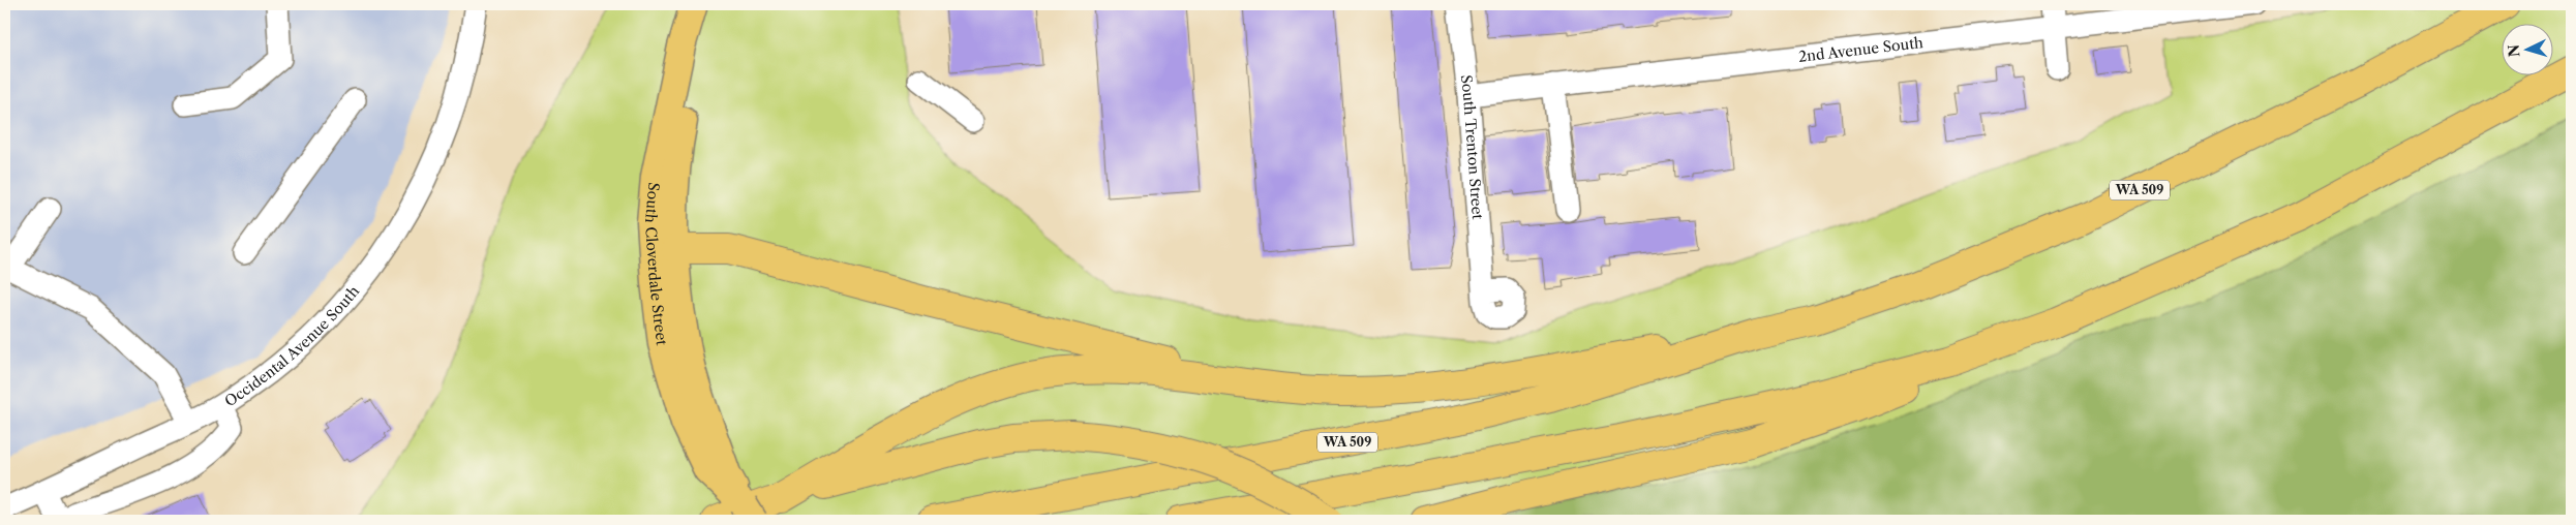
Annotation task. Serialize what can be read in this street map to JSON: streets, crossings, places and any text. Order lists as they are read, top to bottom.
{
  "streets": {
    "highway": ["WA 509"],
    "main road": ["South Cloverdale Street"],
    "street": ["2nd Avenue South", "South Trenton Street", "Occidental Avenue South"]
  },
  "crossings": [
    ["2nd Avenue South", "South Trenton Street"]
  ],
  "north": "left"
}
